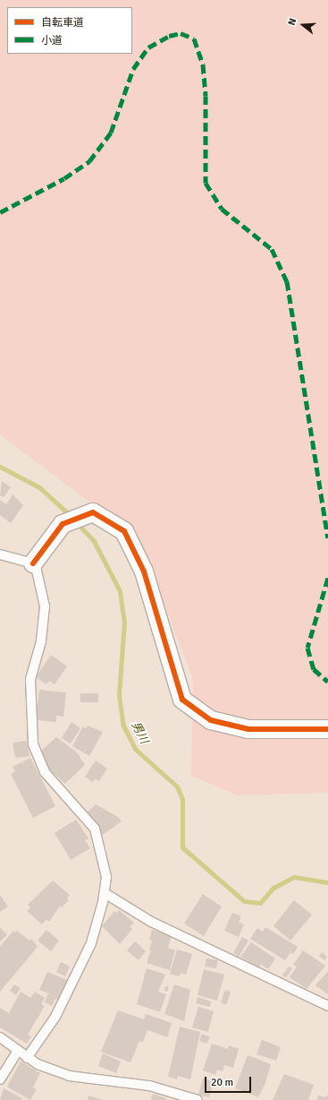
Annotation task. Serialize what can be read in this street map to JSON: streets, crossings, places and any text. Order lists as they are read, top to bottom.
{
  "water": ["男川"],
  "legend": ["自転車道", "小道"],
  "scale_bar": "20 m",
  "north": "left"
}
